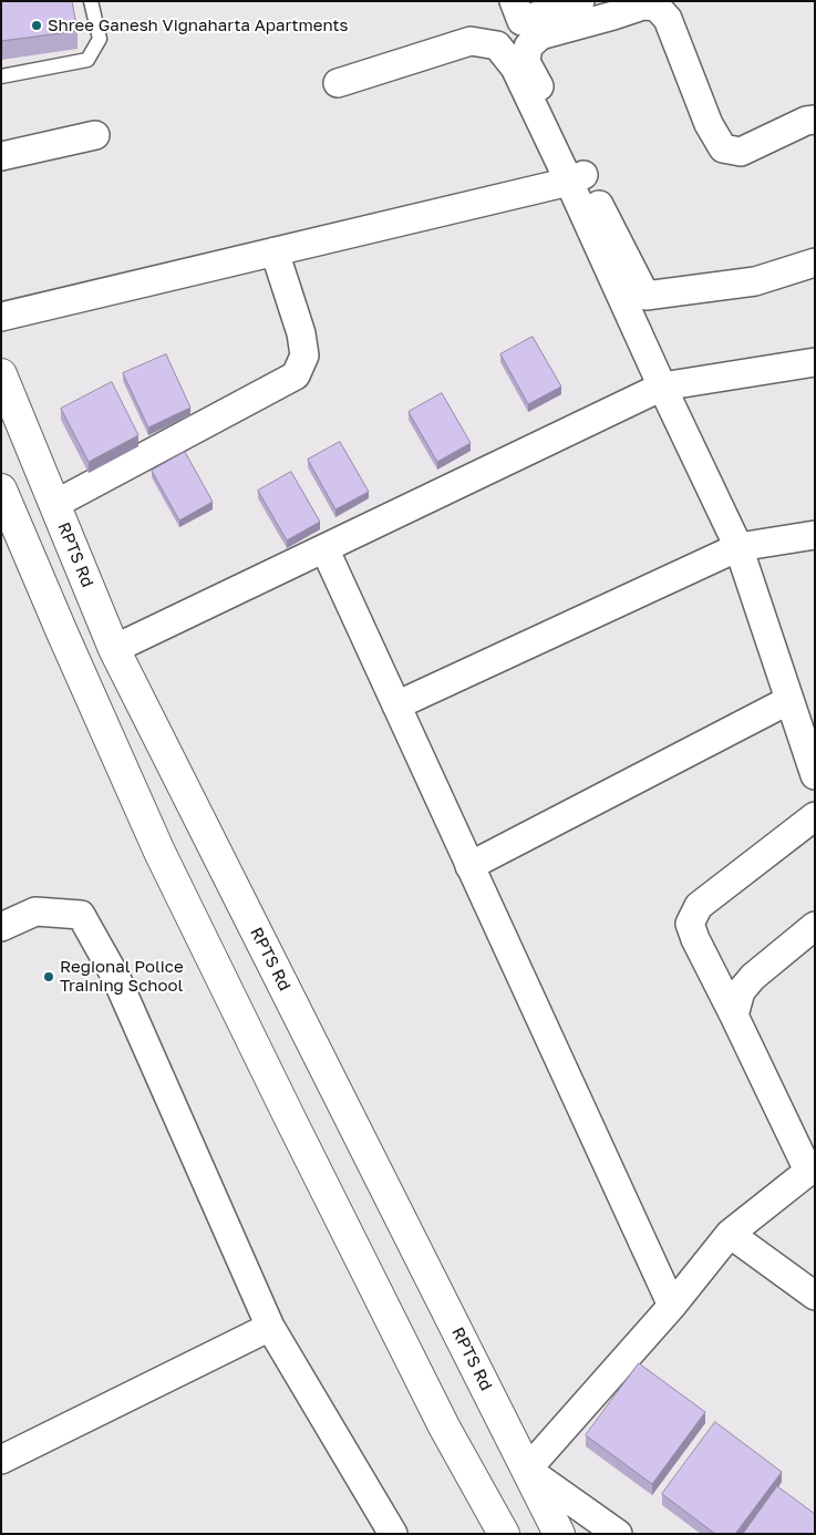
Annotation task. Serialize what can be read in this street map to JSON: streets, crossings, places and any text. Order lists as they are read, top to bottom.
{
  "streets": {
    "street": ["RPTS Rd"]
  },
  "places": ["Shree Ganesh Vignaharta Apartments", "Regional Police Training School"]
}
